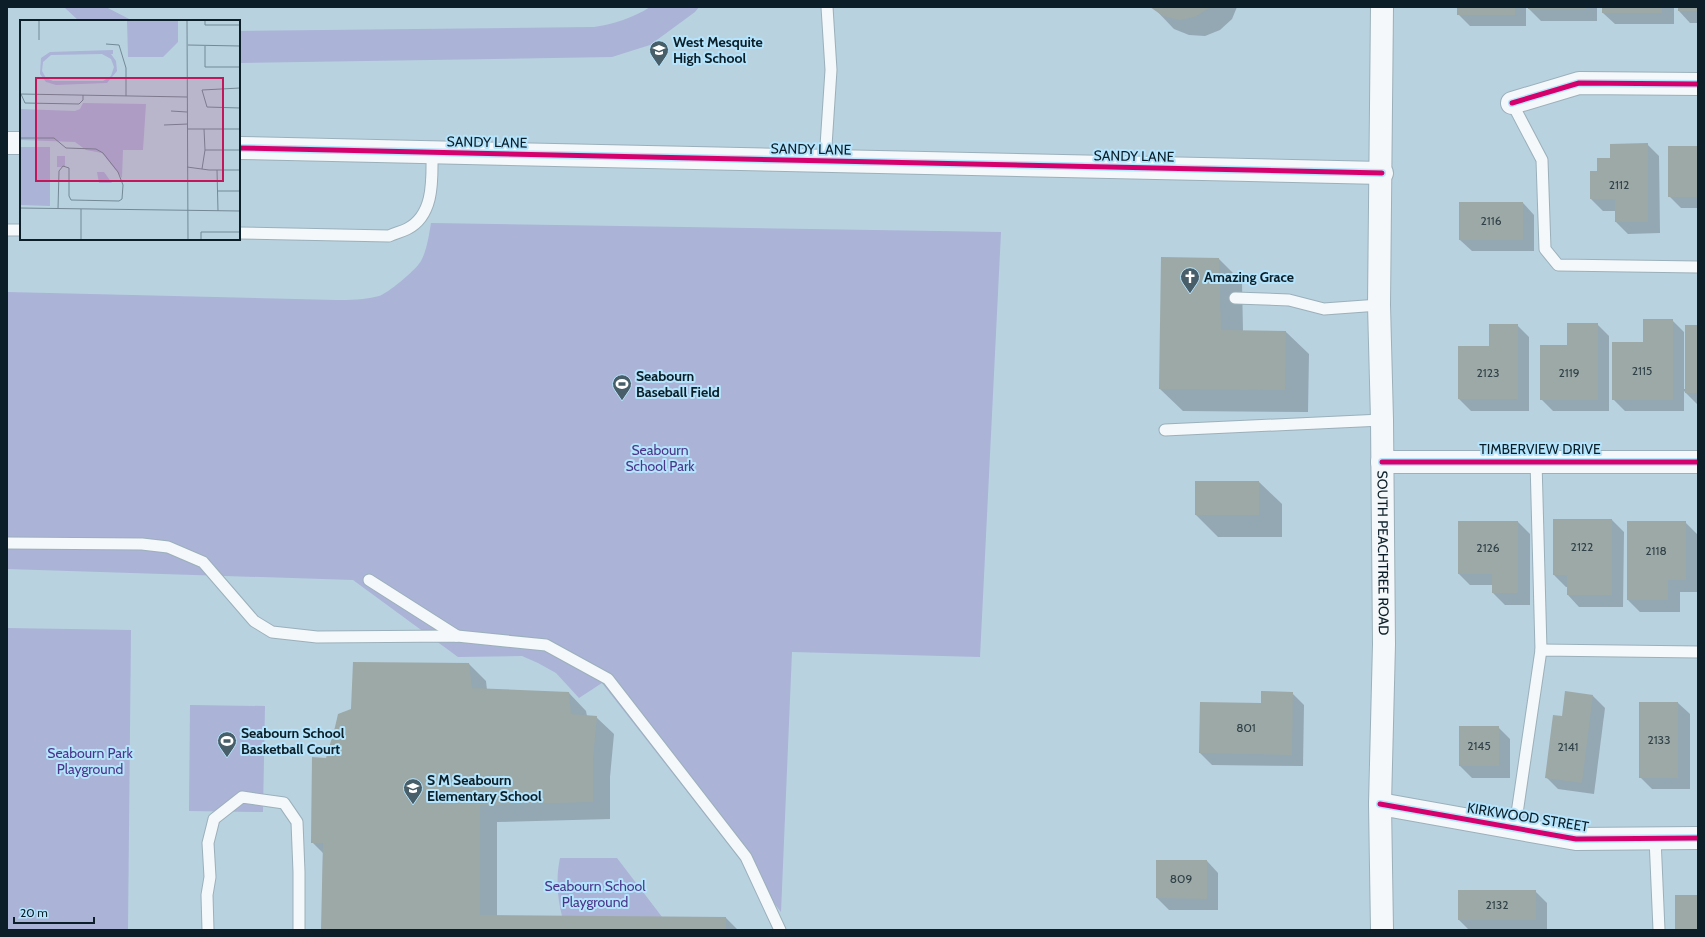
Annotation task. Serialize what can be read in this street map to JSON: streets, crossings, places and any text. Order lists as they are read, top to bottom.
{
  "streets": {
    "street": [
      "SANDY LANE",
      "TIMBERVIEW DRIVE",
      "SOUTH PEACHTREE ROAD",
      "KIRKWOOD STREET"
    ]
  },
  "crossings": [
    ["SANDY LANE", "SOUTH PEACHTREE ROAD"],
    ["TIMBERVIEW DRIVE", "SOUTH PEACHTREE ROAD"],
    ["SOUTH PEACHTREE ROAD", "KIRKWOOD STREET"]
  ],
  "parks": ["Seabourn School Park", "Seabourn Park Playground", "Seabourn School Playground"],
  "places": {
    "school or university": ["West Mesquite High School", "S M Seabourn Elementary School"],
    "church": ["Amazing Grace"],
    "sports": ["Seabourn Baseball Field", "Seabourn School Basketball Court"]
  },
  "house_numbers": [
    "2112",
    "2116",
    "2115",
    "2123",
    "2119",
    "2122",
    "2126",
    "2118",
    "801",
    "2133",
    "2145",
    "2141",
    "809",
    "2132"
  ],
  "scale_bar": "20 m"
}
